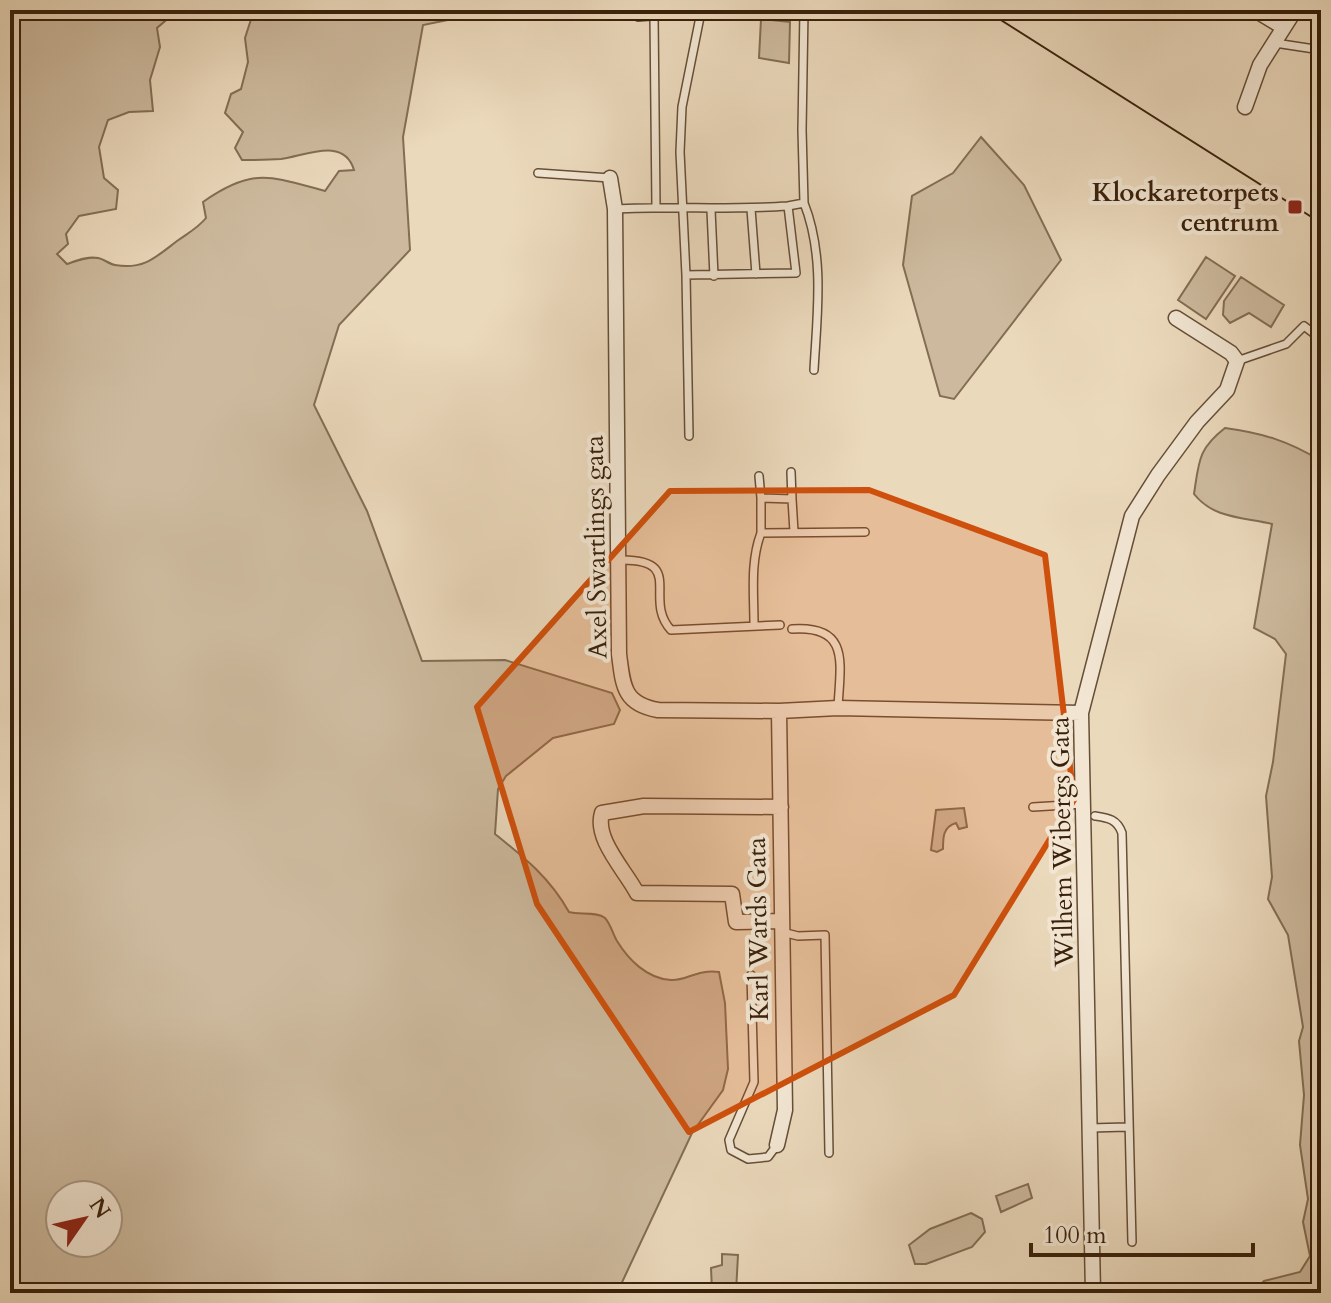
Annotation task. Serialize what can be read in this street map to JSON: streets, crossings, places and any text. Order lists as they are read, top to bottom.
{
  "streets": {
    "street": ["Axel Swartlings gata", "Wilhem Wibergs Gata", "Karl Wards Gata"]
  },
  "crossings": [
    ["Axel Swartlings gata", "Wilhem Wibergs Gata"],
    ["Axel Swartlings gata", "Karl Wards Gata"]
  ],
  "places": {
    "transit": ["Klockaretorpets centrum"]
  },
  "scale_bar": "100 m",
  "north": "top right"
}
